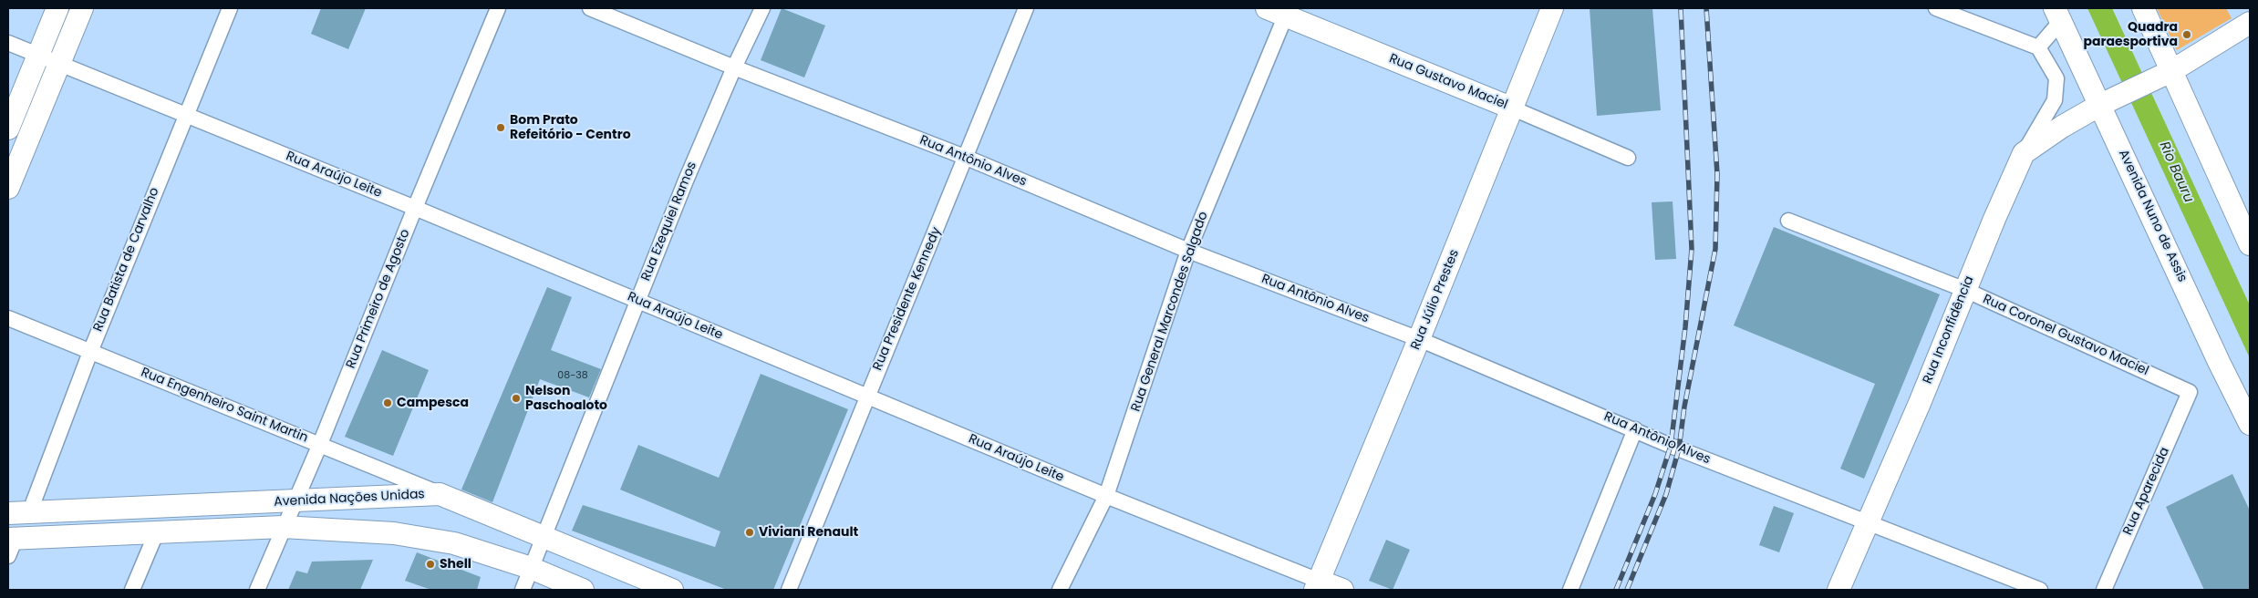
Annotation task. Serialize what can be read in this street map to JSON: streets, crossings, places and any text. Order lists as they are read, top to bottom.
{
  "streets": {
    "main road": [
      "Rua Gustavo Maciel",
      "Rua Araújo Leite",
      "Avenida Nuno de Assis",
      "Rua Júlio Prestes",
      "Rua Inconfidência",
      "Avenida Nações Unidas"
    ],
    "street": [
      "Rua Antônio Alves",
      "Rua Ezequiel Ramos",
      "Rua Batista de Carvalho",
      "Rua Primeiro de Agosto",
      "Rua Presidente Kennedy",
      "Rua General Marcondes Salgado",
      "Rua Coronel Gustavo Maciel",
      "Rua Engenheiro Saint Martin",
      "Rua Aparecida"
    ]
  },
  "crossings": [
    ["Rua Gustavo Maciel", "Rua Júlio Prestes"],
    ["Rua Gustavo Maciel", "Rua General Marcondes Salgado"],
    ["Rua Antônio Alves", "Rua Ezequiel Ramos"],
    ["Rua Antônio Alves", "Rua Presidente Kennedy"],
    ["Rua Antônio Alves", "Rua Júlio Prestes"],
    ["Rua Antônio Alves", "Rua General Marcondes Salgado"],
    ["Rua Antônio Alves", "Rua Inconfidência"],
    ["Rua Araújo Leite", "Rua Ezequiel Ramos"],
    ["Rua Araújo Leite", "Rua Batista de Carvalho"],
    ["Rua Araújo Leite", "Rua Primeiro de Agosto"],
    ["Rua Araújo Leite", "Rua Presidente Kennedy"],
    ["Rua Araújo Leite", "Rua Júlio Prestes"],
    ["Rua Araújo Leite", "Rua General Marcondes Salgado"],
    ["Rua Ezequiel Ramos", "Avenida Nações Unidas"],
    ["Rua Batista de Carvalho", "Rua Engenheiro Saint Martin"],
    ["Rua Batista de Carvalho", "Avenida Nações Unidas"],
    ["Rua Primeiro de Agosto", "Rua Engenheiro Saint Martin"],
    ["Rua Primeiro de Agosto", "Avenida Nações Unidas"],
    ["Rua Inconfidência", "Rua Coronel Gustavo Maciel"],
    ["Rua Coronel Gustavo Maciel", "Rua Aparecida"],
    ["Rua Engenheiro Saint Martin", "Avenida Nações Unidas"]
  ],
  "water": ["Rio Bauru"],
  "places": [
    "Quadra paraesportiva",
    "Bom Prato Refeitório - Centro",
    "Nelson Paschoaloto",
    "Campesca",
    "Viviani Renault",
    "Shell"
  ],
  "house_numbers": ["08-38"]
}
